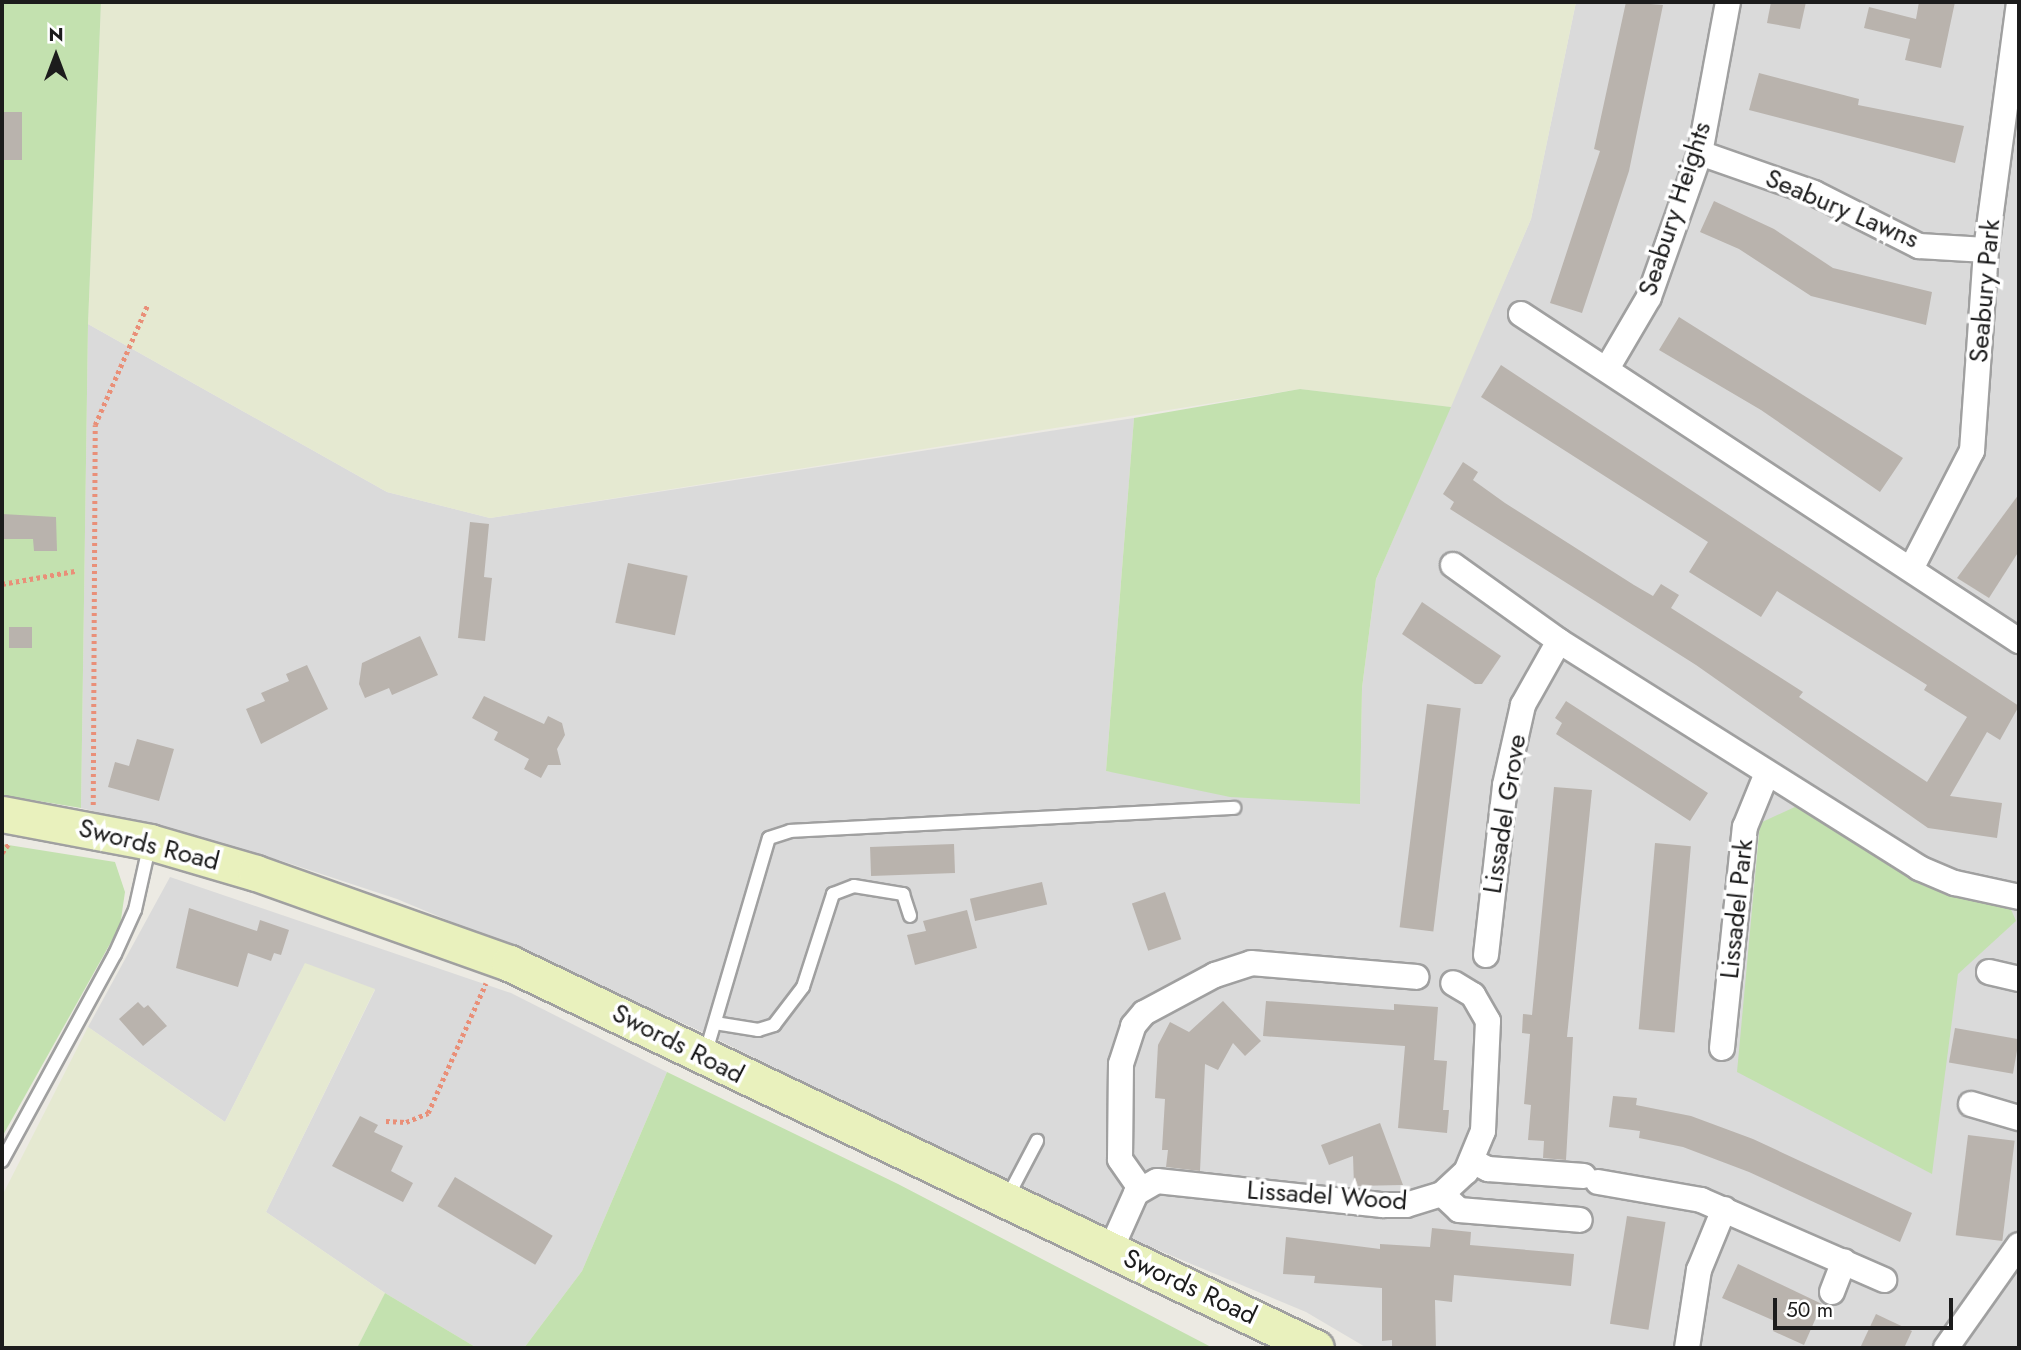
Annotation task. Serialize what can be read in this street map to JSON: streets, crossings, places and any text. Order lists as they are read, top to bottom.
{
  "streets": {
    "main road": ["Swords Road"],
    "street": [
      "Seabury Heights",
      "Seabury Lawns",
      "Seabury Park",
      "Lissadel Grove",
      "Lissadel Park",
      "Lissadel Wood"
    ]
  },
  "crossings": [
    ["Seabury Heights", "Seabury Lawns"],
    ["Seabury Lawns", "Seabury Park"]
  ],
  "scale_bar": "50 m",
  "north": "top"
}
